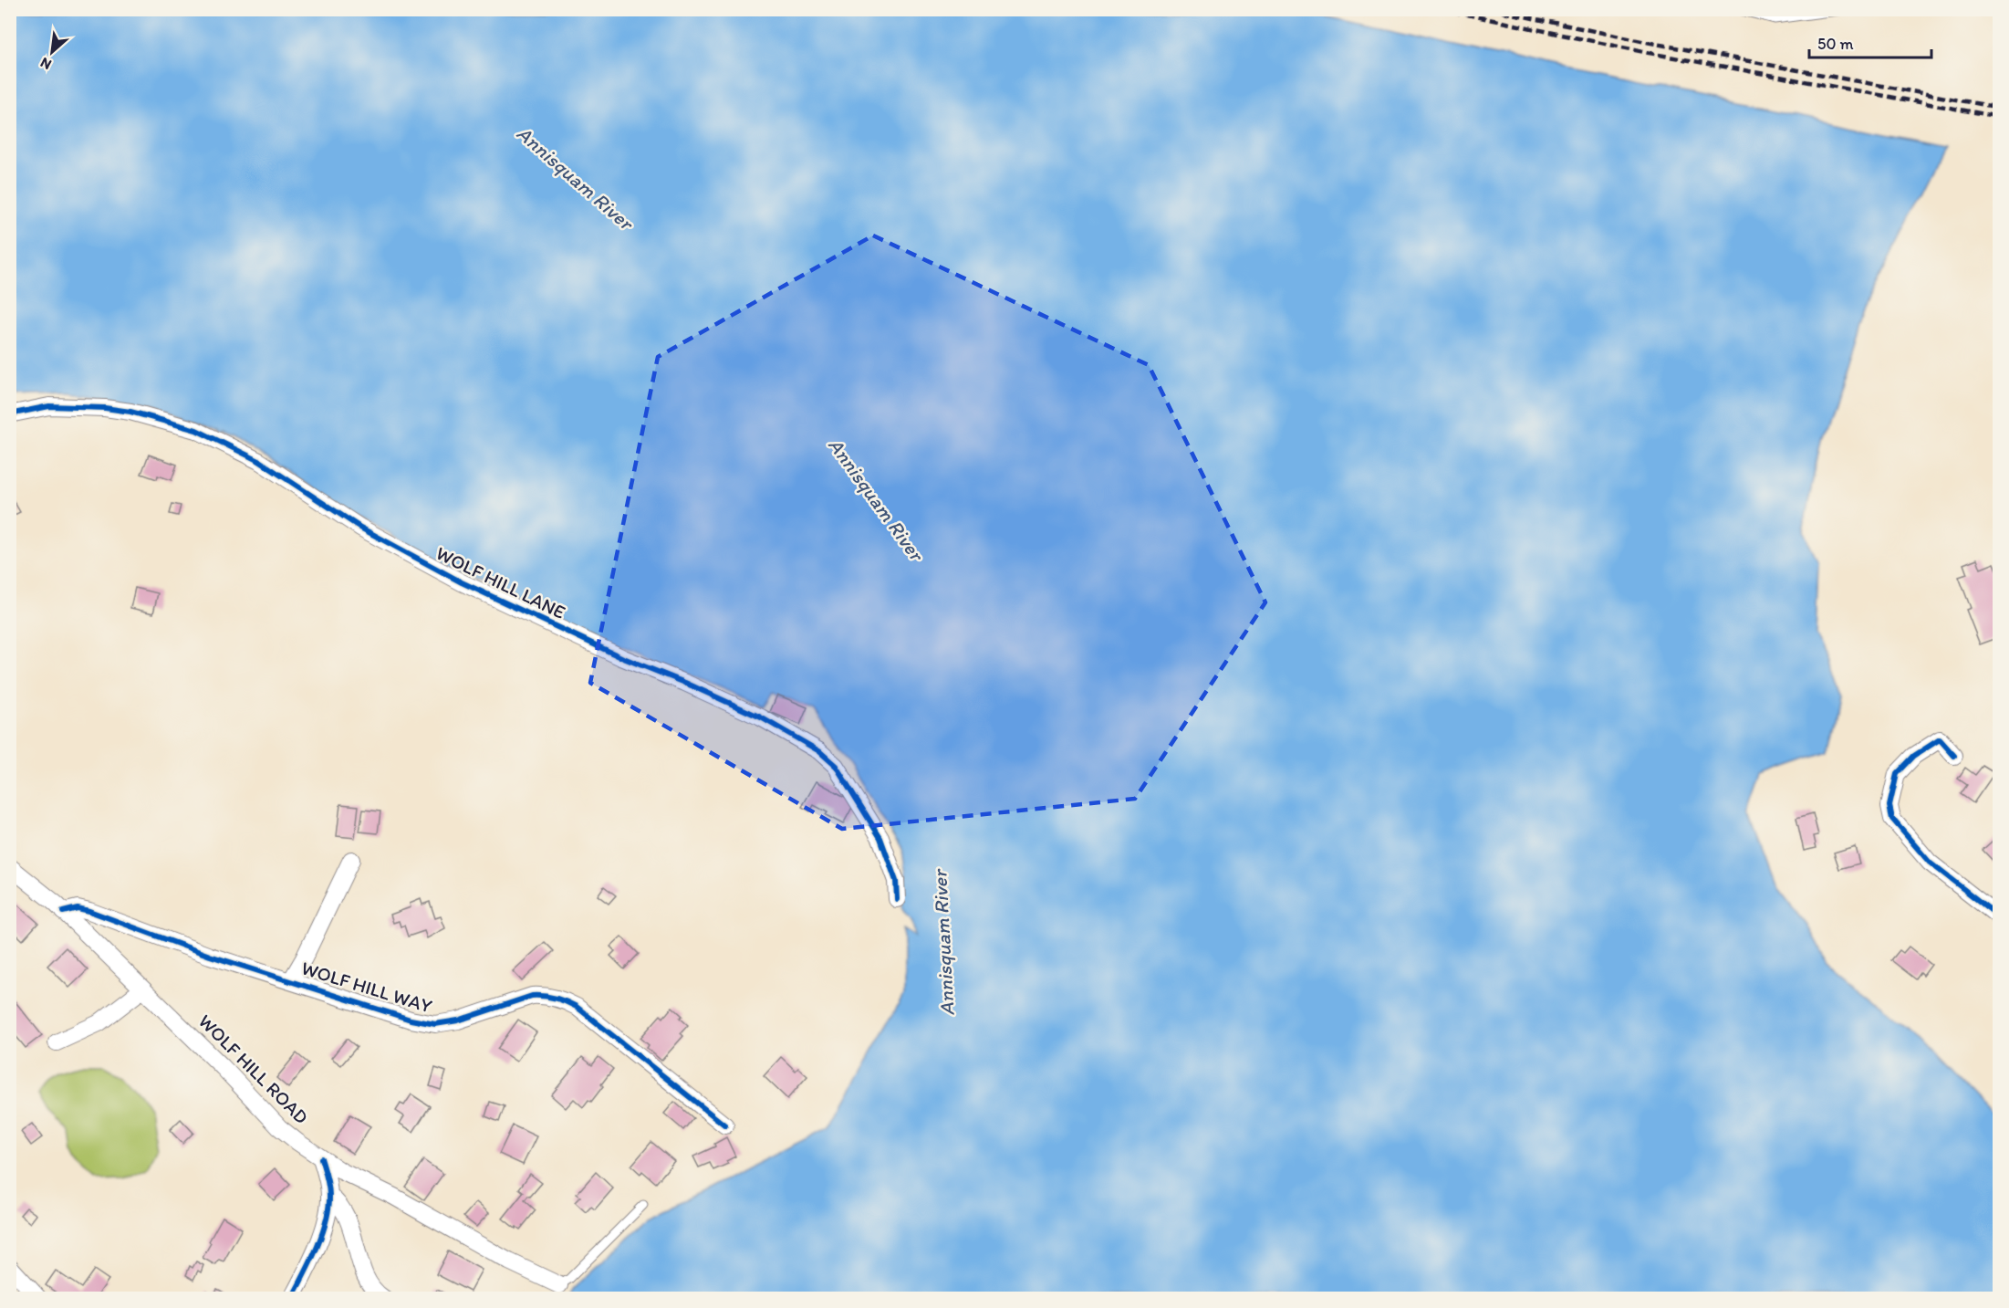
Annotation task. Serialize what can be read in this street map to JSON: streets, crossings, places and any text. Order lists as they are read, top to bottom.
{
  "streets": {
    "street": ["WOLF HILL LANE", "WOLF HILL WAY", "WOLF HILL ROAD"]
  },
  "crossings": [
    ["WOLF HILL WAY", "WOLF HILL ROAD"]
  ],
  "water": ["Annisquam River"],
  "scale_bar": "50 m",
  "north": "bottom left"
}
